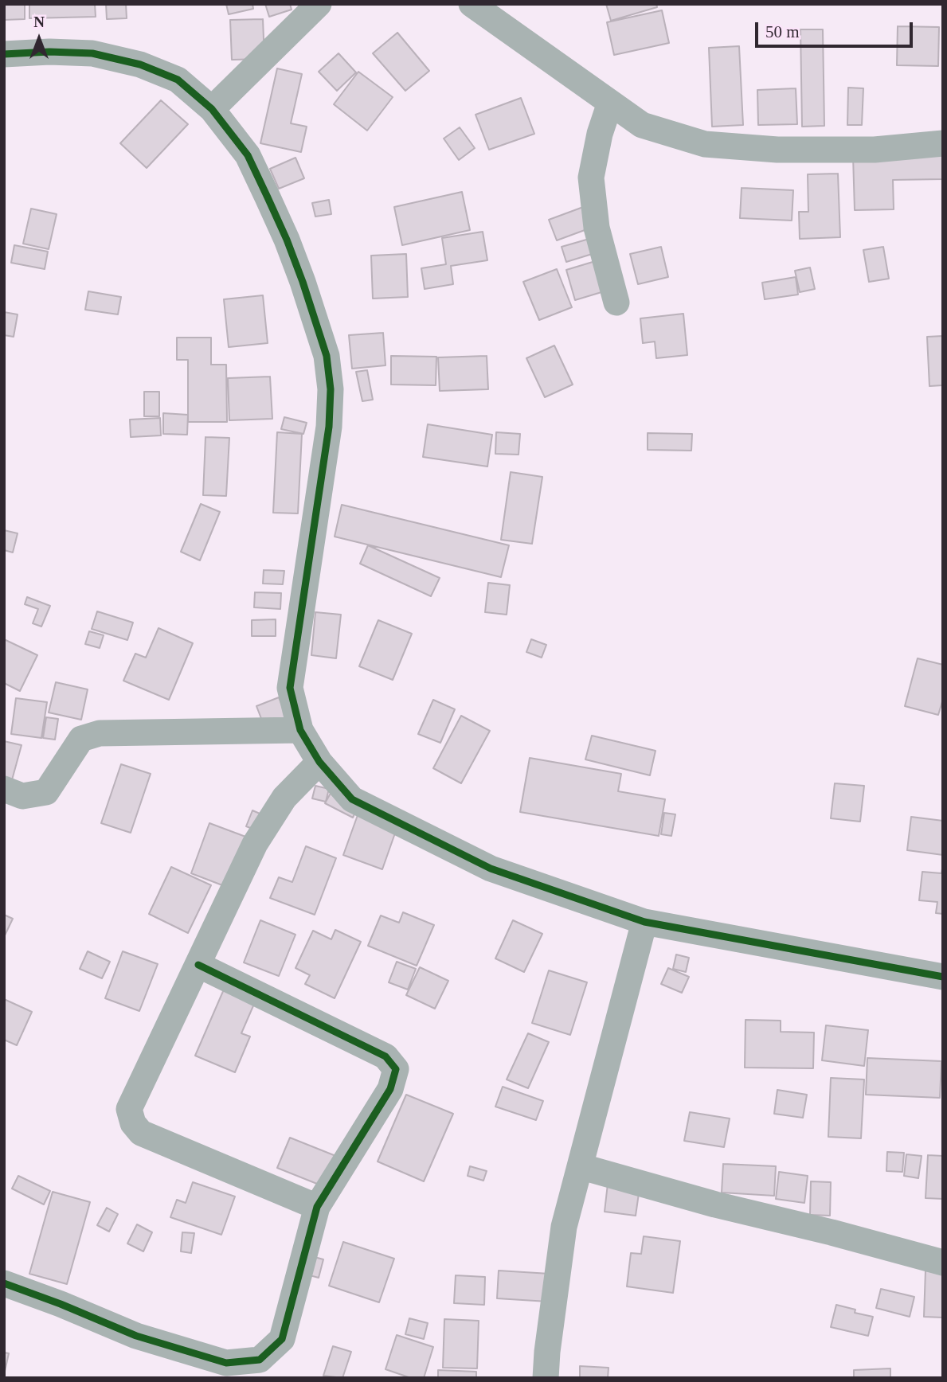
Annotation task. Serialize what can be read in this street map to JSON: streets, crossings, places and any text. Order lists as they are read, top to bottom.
{
  "scale_bar": "50 m",
  "north": "top"
}
